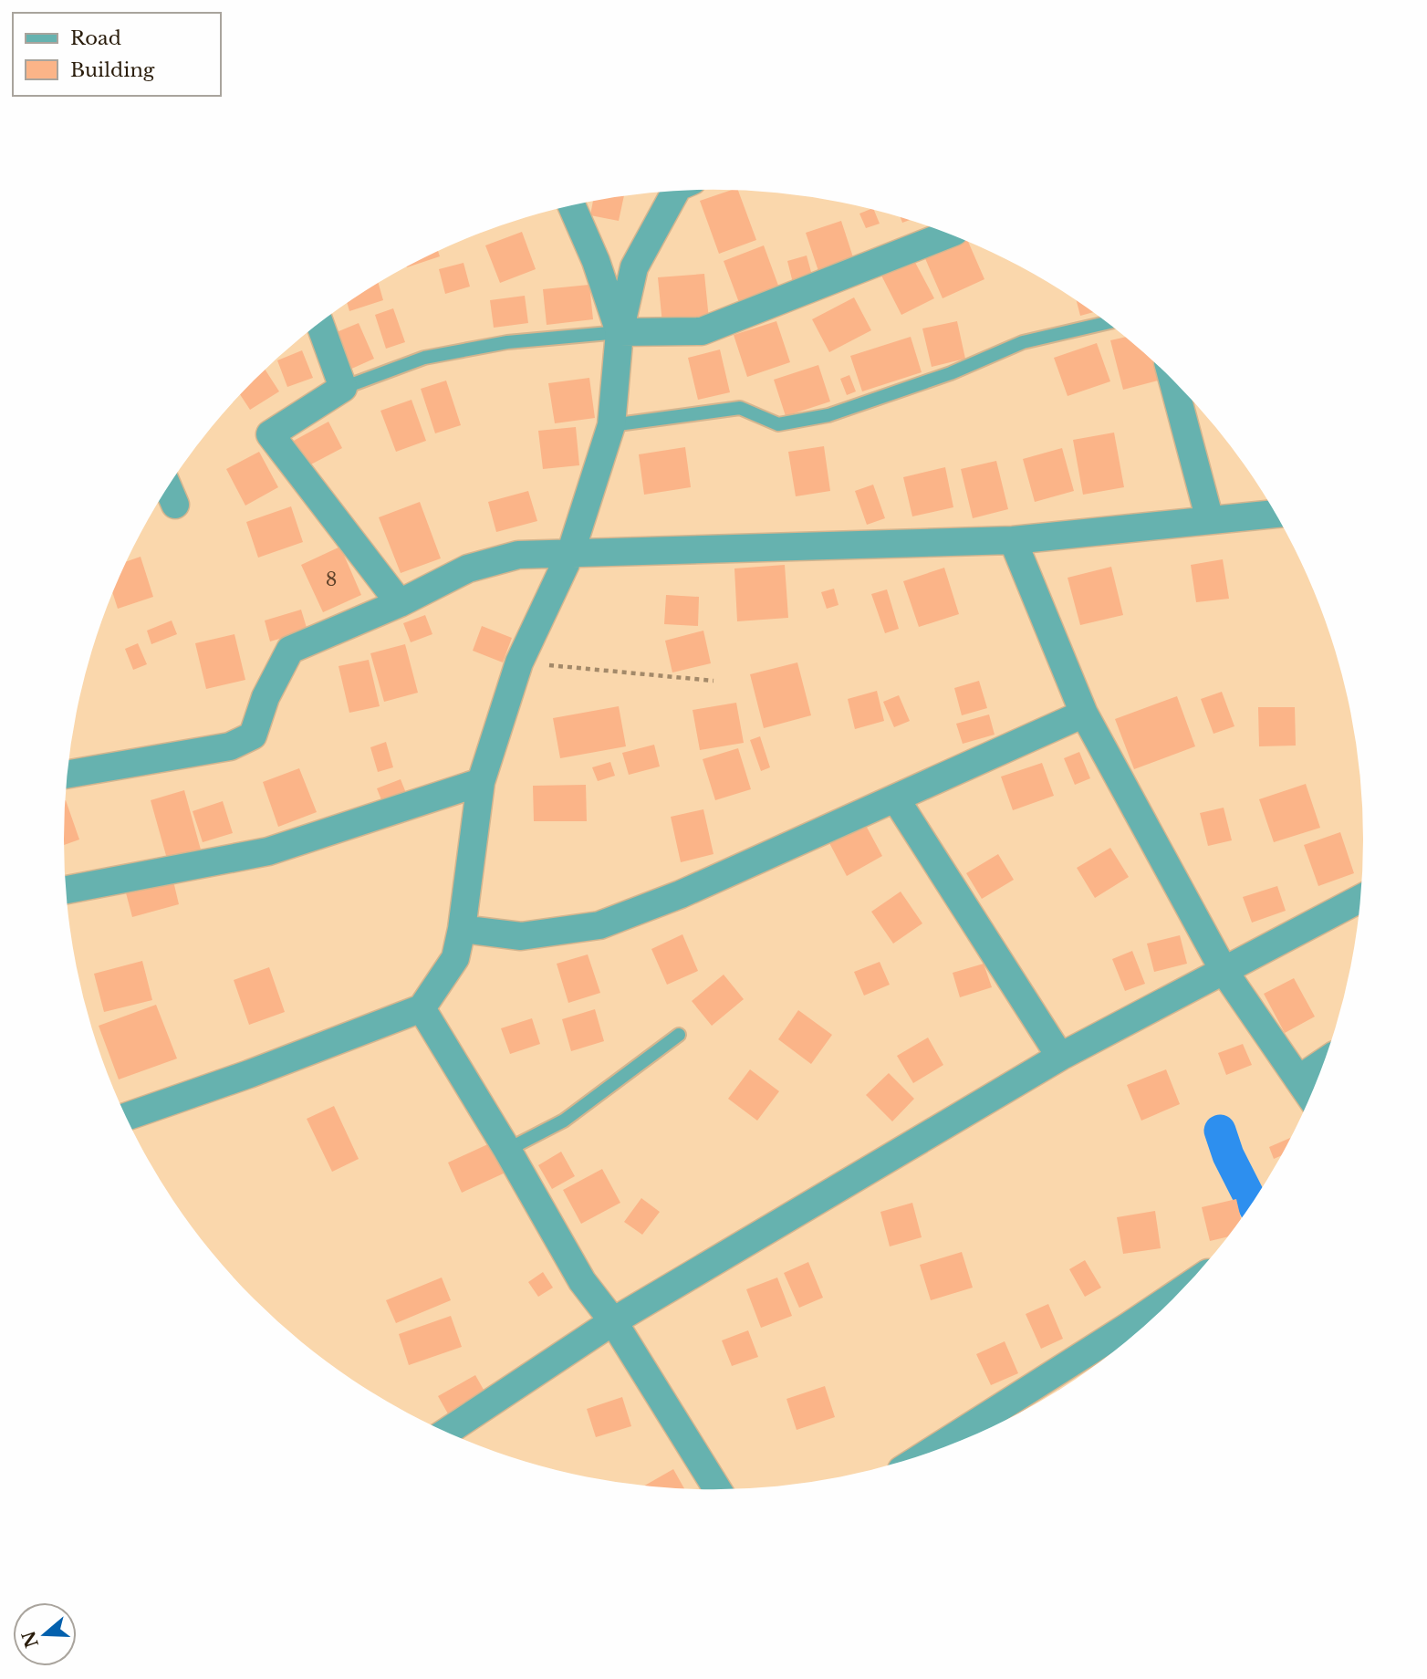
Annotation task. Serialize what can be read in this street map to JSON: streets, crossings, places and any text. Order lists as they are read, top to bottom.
{
  "house_numbers": ["8"],
  "legend": ["Road", "Building"],
  "north": "left"
}
